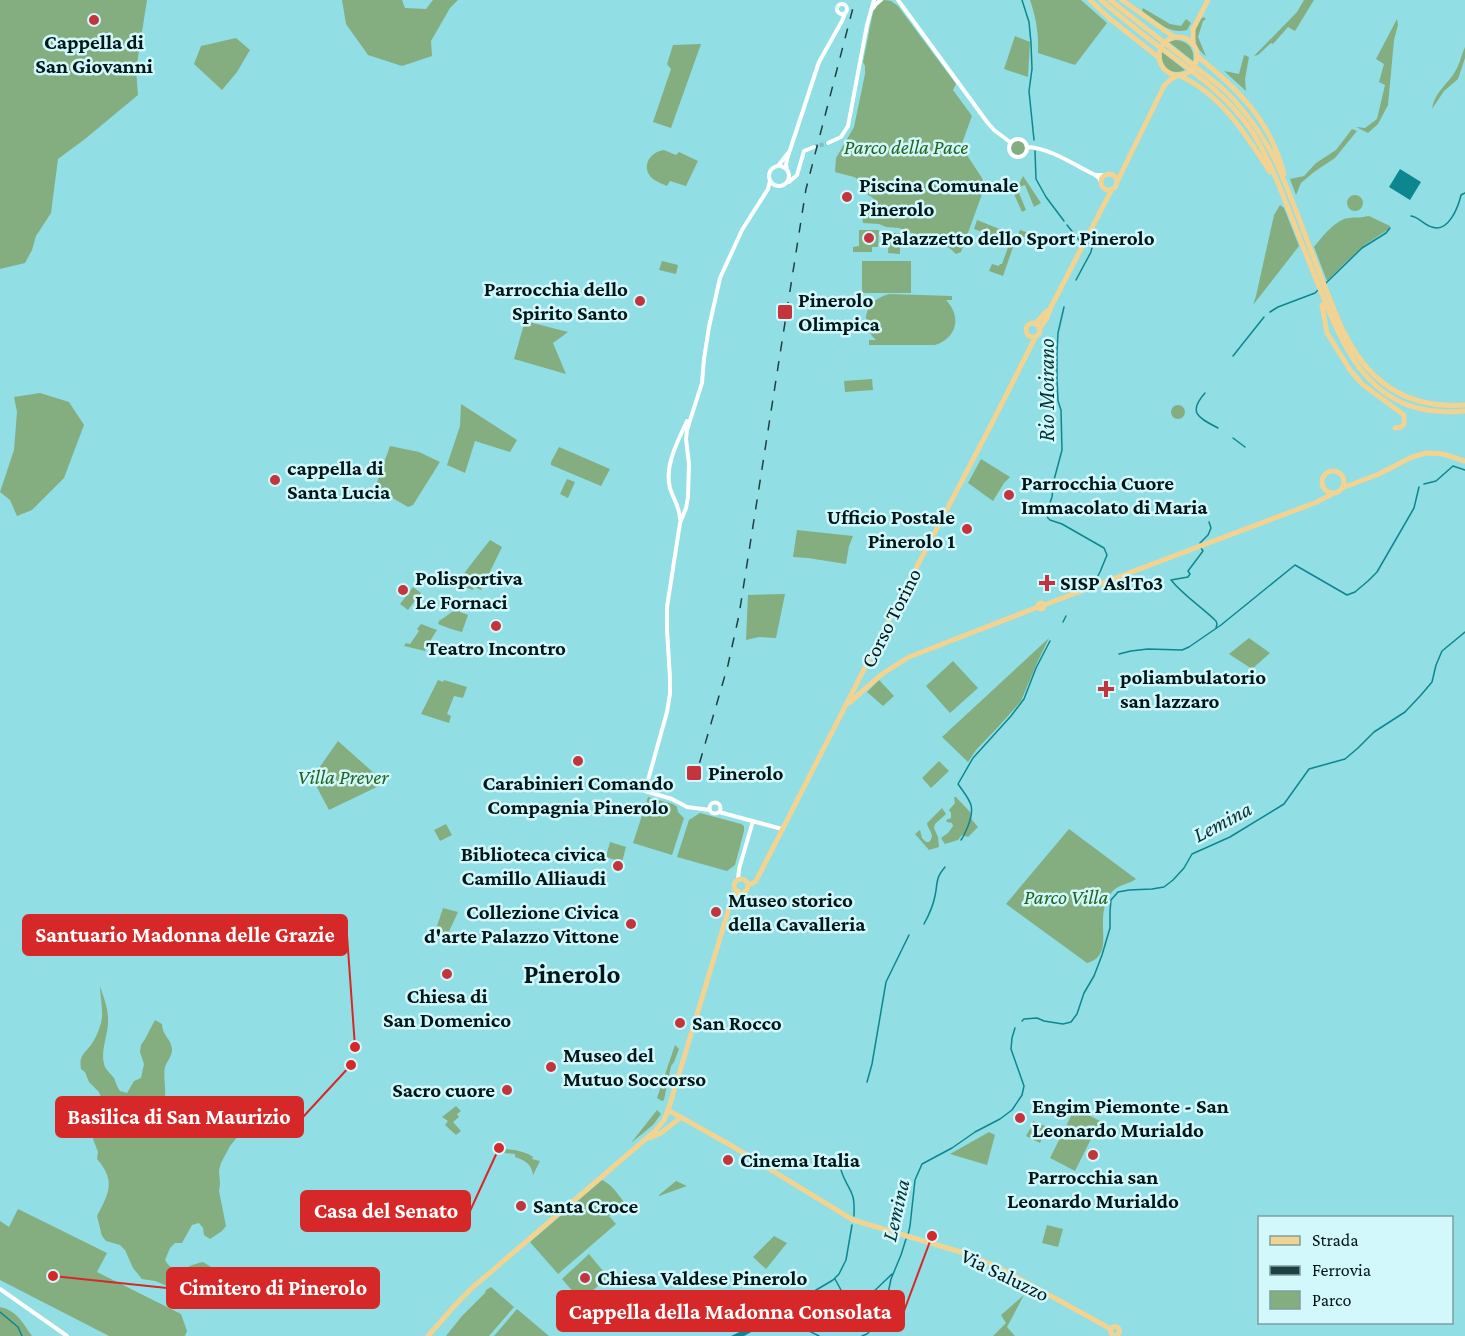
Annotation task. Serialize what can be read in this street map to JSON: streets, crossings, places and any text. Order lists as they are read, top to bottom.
{
  "streets": {
    "main road": ["Corso Torino", "Via Saluzzo"]
  },
  "districts": ["Pinerolo"],
  "water": ["Rio Moirano", "Lemina"],
  "parks": ["Parco della Pace", "Villa Prever", "Parco Villa"],
  "places": {
    "other": [
      "Cappella di San Giovanni",
      "Piscina Comunale Pinerolo",
      "Palazzetto dello Sport Pinerolo",
      "Parrocchia dello Spirito Santo",
      "cappella di Santa Lucia",
      "Parrocchia Cuore Immacolato di Maria",
      "Ufficio Postale Pinerolo 1",
      "Polisportiva Le Fornaci",
      "Teatro Incontro",
      "Carabinieri Comando Compagnia Pinerolo",
      "Biblioteca civica Camillo Alliaudi",
      "Museo storico della Cavalleria",
      "Collezione Civica d'arte Palazzo Vittone",
      "Chiesa di San Domenico",
      "San Rocco",
      "Santuario Madonna delle Grazie",
      "Basilica di San Maurizio",
      "Museo del Mutuo Soccorso",
      "Sacro cuore",
      "Engim Piemonte - San Leonardo Murialdo",
      "Casa del Senato",
      "Parrocchia san Leonardo Murialdo",
      "Cinema Italia",
      "Santa Croce",
      "Cappella della Madonna Consolata",
      "Cimitero di Pinerolo",
      "Chiesa Valdese Pinerolo"
    ],
    "transit": ["Pinerolo Olimpica", "Pinerolo"],
    "health": ["SISP AslTo3", "poliambulatorio san lazzaro"]
  },
  "legend": ["Strada", "Ferrovia", "Parco"]
}
